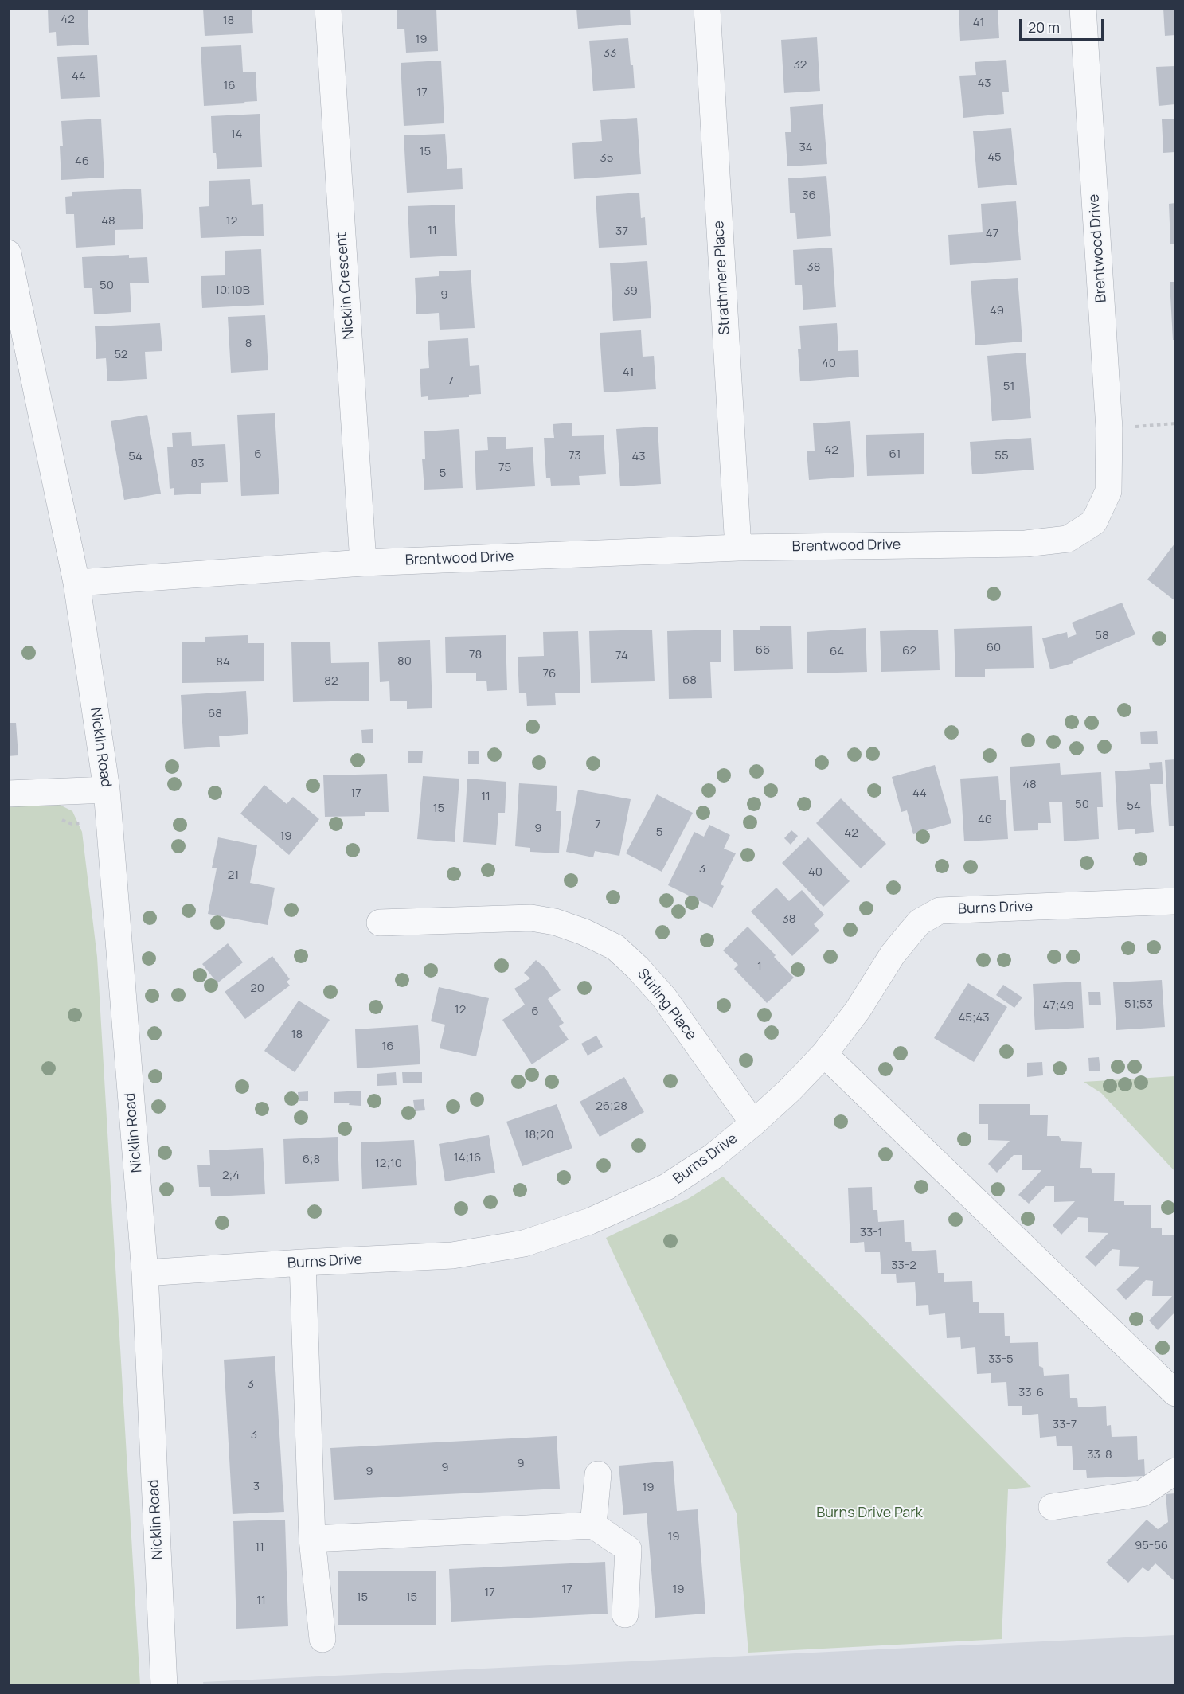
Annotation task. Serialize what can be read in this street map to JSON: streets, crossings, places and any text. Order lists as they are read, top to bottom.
{
  "streets": {
    "street": [
      "Brentwood Drive",
      "Strathmere Place",
      "Nicklin Crescent",
      "Nicklin Road",
      "Burns Drive",
      "Stirling Place"
    ]
  },
  "crossings": [
    ["Brentwood Drive", "Strathmere Place"],
    ["Brentwood Drive", "Nicklin Crescent"],
    ["Brentwood Drive", "Nicklin Road"],
    ["Nicklin Road", "Burns Drive"],
    ["Burns Drive", "Stirling Place"]
  ],
  "parks": ["Burns Drive Park"],
  "house_numbers": [
    "42",
    "18",
    "41",
    "19",
    "33",
    "32",
    "44",
    "43",
    "16",
    "17",
    "14",
    "34",
    "15",
    "45",
    "35",
    "46",
    "36",
    "48",
    "12",
    "11",
    "37",
    "47",
    "38",
    "50",
    "10;10B",
    "39",
    "9",
    "49",
    "8",
    "52",
    "40",
    "41",
    "7",
    "51",
    "42",
    "6",
    "61",
    "73",
    "55",
    "54",
    "43",
    "83",
    "75",
    "5",
    "58",
    "60",
    "66",
    "62",
    "64",
    "78",
    "74",
    "80",
    "84",
    "76",
    "68",
    "82",
    "68",
    "48",
    "17",
    "44",
    "11",
    "50",
    "54",
    "15",
    "46",
    "7",
    "9",
    "5",
    "42",
    "19",
    "3",
    "40",
    "21",
    "38",
    "1",
    "20",
    "51;53",
    "47;49",
    "12",
    "6",
    "45;43",
    "18",
    "16",
    "26;28",
    "18;20",
    "14;16",
    "6;8",
    "12;10",
    "2;4",
    "33-1",
    "33-2",
    "33-5",
    "3",
    "33-6",
    "33-7",
    "3",
    "33-8",
    "9",
    "9",
    "9",
    "3",
    "19",
    "19",
    "95-56",
    "11",
    "17",
    "19",
    "17",
    "15",
    "15",
    "11"
  ],
  "scale_bar": "20 m"
}
